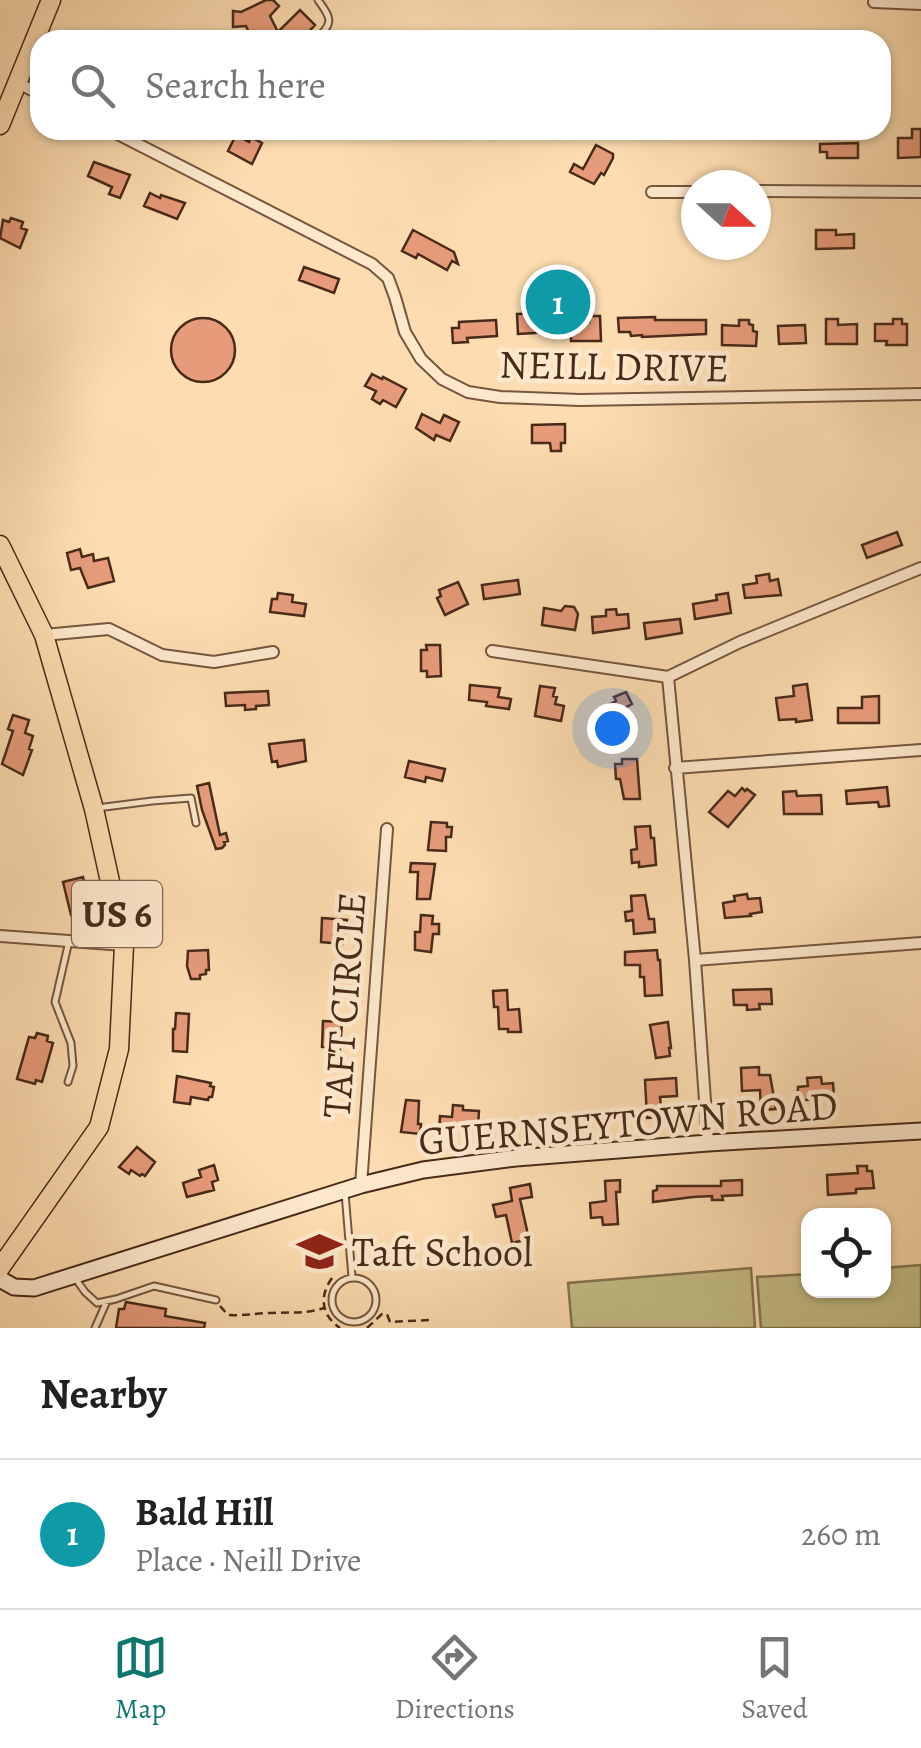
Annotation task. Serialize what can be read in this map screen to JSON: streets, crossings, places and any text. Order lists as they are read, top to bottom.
{
  "streets": {
    "main road": ["US 6"],
    "street": ["NEILL DRIVE", "TAFT CIRCLE", "GUERNSEYTOWN ROAD"]
  },
  "crossings": [
    ["TAFT CIRCLE", "GUERNSEYTOWN ROAD"]
  ],
  "places": {
    "school or university": ["Taft School"]
  },
  "north": "right",
  "page": {
    "search": "Search here",
    "pins": "1",
    "heading": "Nearby",
    "list": [
      {
        "mark": "1",
        "name": "Bald Hill",
        "note": "Place · Neill Drive",
        "value": "260 m"
      }
    ],
    "nav": ["Map", "Directions", "Saved"]
  }
}
